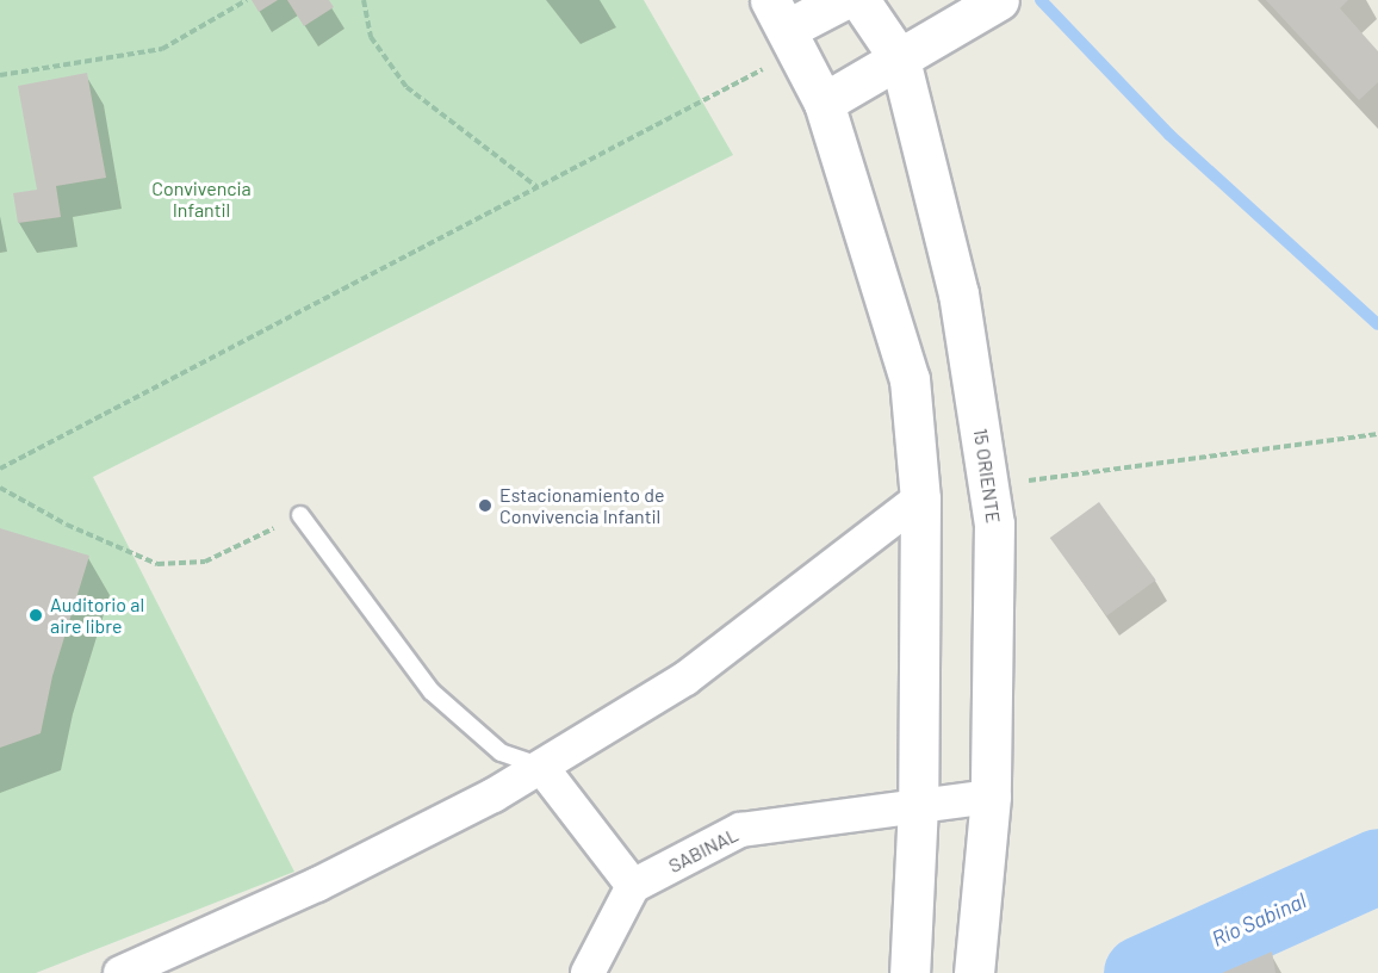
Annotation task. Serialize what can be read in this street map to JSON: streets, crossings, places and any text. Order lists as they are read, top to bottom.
{
  "streets": {
    "main road": ["15 ORIENTE"],
    "street": ["SABINAL"]
  },
  "crossings": [
    ["15 ORIENTE", "SABINAL"]
  ],
  "water": ["Río Sabinal"],
  "parks": ["Convivencia Infantil"],
  "places": ["Estacionamiento de Convivencia Infantil", "Auditorio al aire libre"]
}
